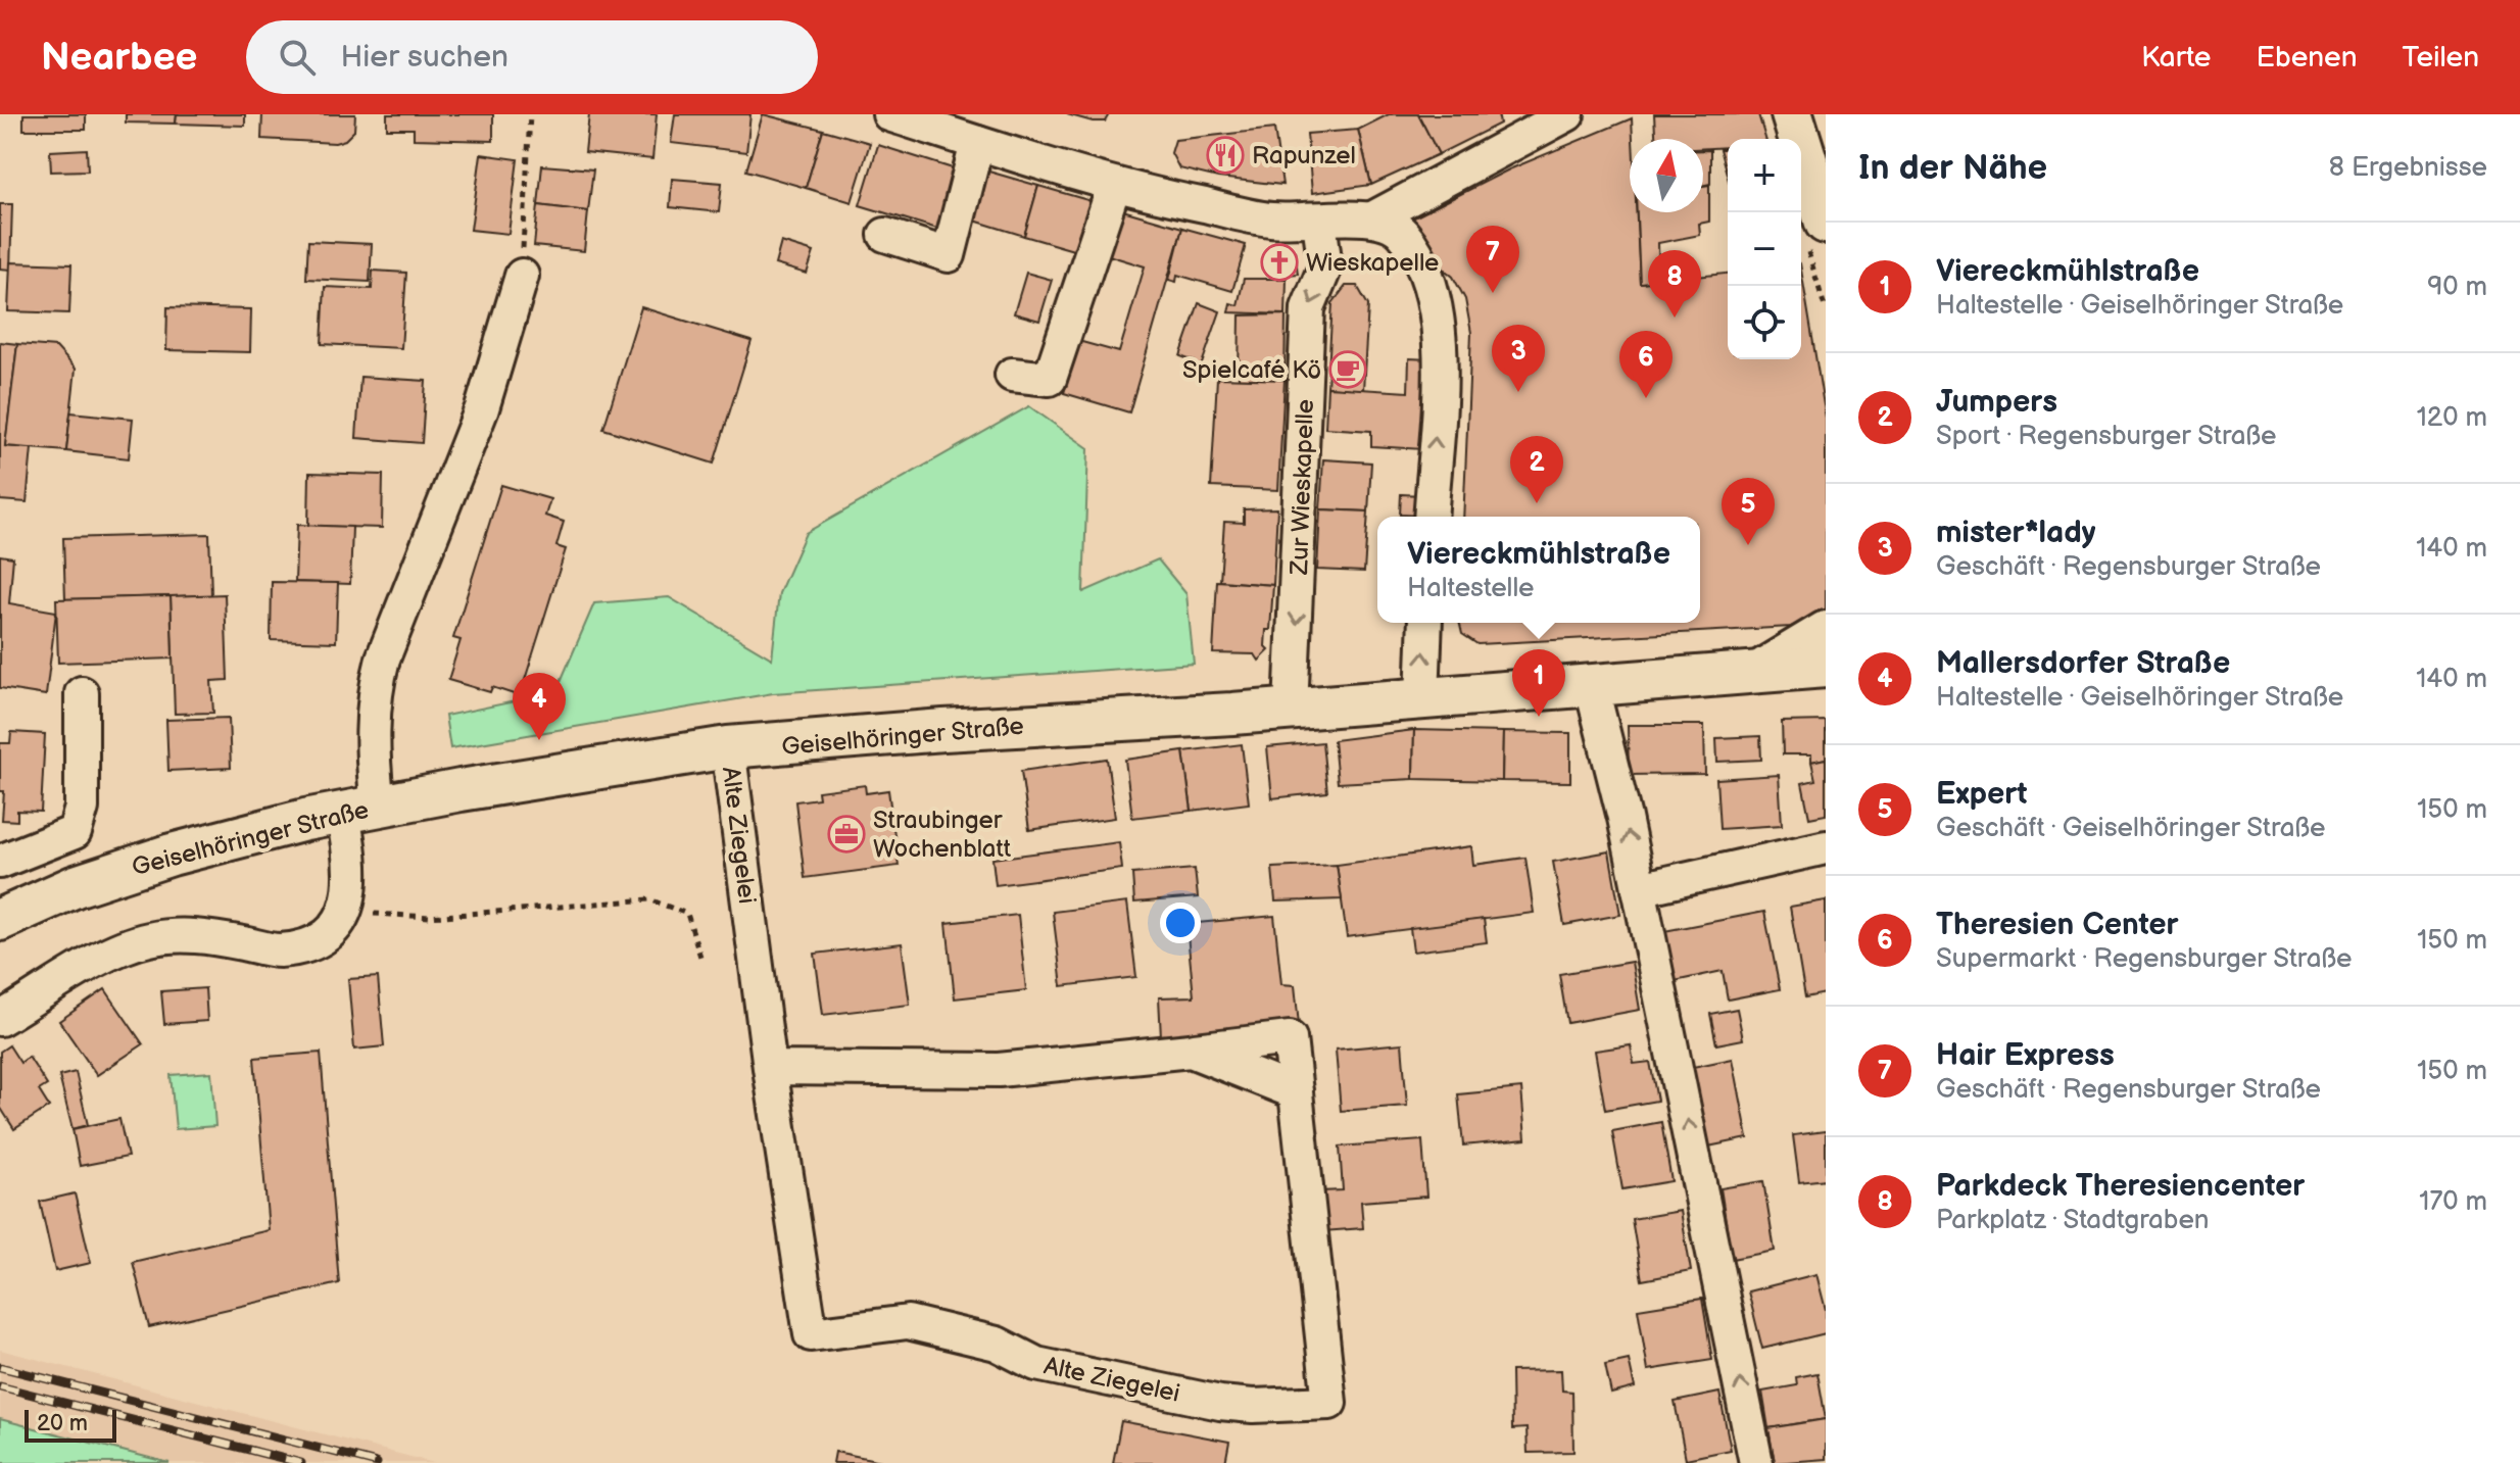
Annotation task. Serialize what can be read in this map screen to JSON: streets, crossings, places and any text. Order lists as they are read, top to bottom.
{
  "streets": {
    "main road": ["Geiselhöringer Straße"],
    "street": ["Zur Wieskapelle", "Alte Ziegelei"]
  },
  "crossings": [
    ["Zur Wieskapelle", "Geiselhöringer Straße"],
    ["Geiselhöringer Straße", "Alte Ziegelei"]
  ],
  "places": {
    "restaurant": ["Rapunzel"],
    "church": ["Wieskapelle"],
    "cafe": ["Spielcafé Kö"],
    "office": ["Straubinger Wochenblatt"]
  },
  "scale_bar": "20 m",
  "north": "top",
  "page": {
    "header": "Nearbee",
    "search": "Hier suchen",
    "nav": ["Karte", "Ebenen", "Teilen"],
    "heading": ["In der Nähe", "8 Ergebnisse"],
    "map_buttons": ["+", "−"],
    "list": [
      {
        "mark": "1",
        "name": "Viereckmühlstraße",
        "note": "Haltestelle · Geiselhöringer Straße",
        "value": "90 m"
      },
      {
        "mark": "2",
        "name": "Jumpers",
        "note": "Sport · Regensburger Straße",
        "value": "120 m"
      },
      {
        "mark": "3",
        "name": "mister*lady",
        "note": "Geschäft · Regensburger Straße",
        "value": "140 m"
      },
      {
        "mark": "4",
        "name": "Mallersdorfer Straße",
        "note": "Haltestelle · Geiselhöringer Straße",
        "value": "140 m"
      },
      {
        "mark": "5",
        "name": "Expert",
        "note": "Geschäft · Geiselhöringer Straße",
        "value": "150 m"
      },
      {
        "mark": "6",
        "name": "Theresien Center",
        "note": "Supermarkt · Regensburger Straße",
        "value": "150 m"
      },
      {
        "mark": "7",
        "name": "Hair Express",
        "note": "Geschäft · Regensburger Straße",
        "value": "150 m"
      },
      {
        "mark": "8",
        "name": "Parkdeck Theresiencenter",
        "note": "Parkplatz · Stadtgraben",
        "value": "170 m"
      }
    ],
    "pins": [
      "7",
      "8",
      "3",
      "6",
      "2",
      "5",
      "1",
      "4"
    ],
    "popup": ["Viereckmühlstraße", "Haltestelle"],
    "scale": "20 m"
  }
}
